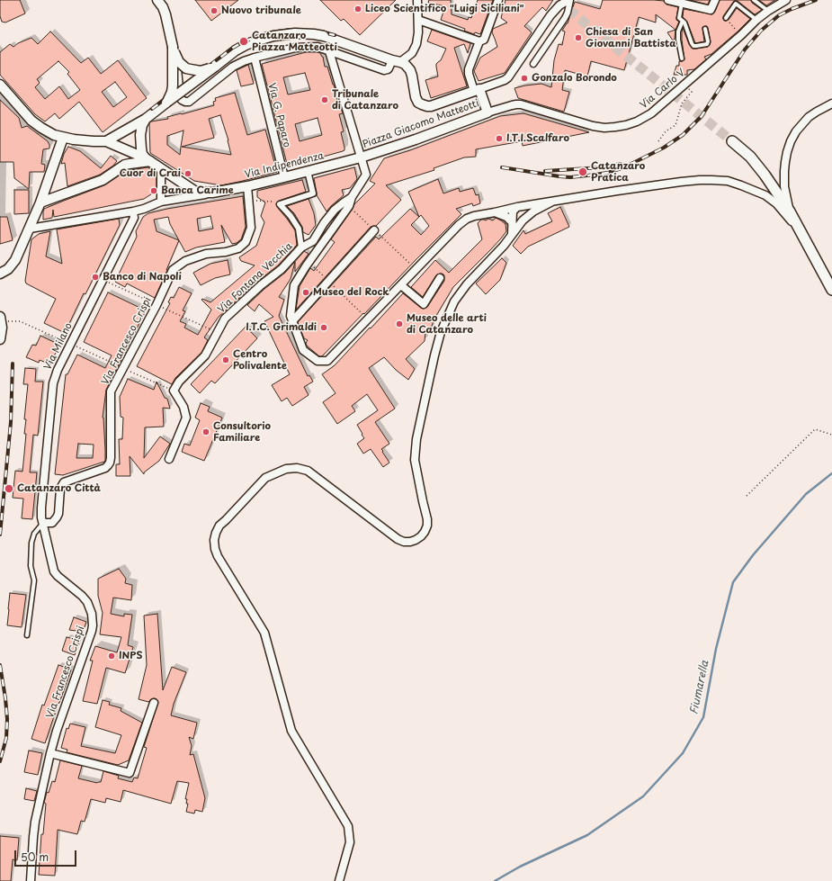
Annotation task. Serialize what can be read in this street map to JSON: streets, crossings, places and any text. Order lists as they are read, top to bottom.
{
  "streets": {
    "street": [
      "Via Carlo V",
      "Via G. Paparo",
      "Piazza Giacomo Matteotti",
      "Via Indipendenza",
      "Via Fontana Vecchia",
      "Via Francesco Crispi",
      "Via Milano"
    ]
  },
  "crossings": [
    ["Via Carlo V", "Piazza Giacomo Matteotti"],
    ["Via G. Paparo", "Via Indipendenza"],
    ["Piazza Giacomo Matteotti", "Via Indipendenza"],
    ["Via Indipendenza", "Via Francesco Crispi"],
    ["Via Indipendenza", "Via Milano"],
    ["Via Francesco Crispi", "Via Milano"]
  ],
  "water": ["Fiumarella"],
  "places": [
    "Liceo Scientifico \"Luigi Siciliani\"",
    "Nuovo tribunale",
    "Chiesa di San Giovanni Battista",
    "Catanzaro Piazza Matteotti",
    "Gonzalo Borondo",
    "Tribunale di Catanzaro",
    "I.T.I.Scalfaro",
    "Catanzaro Pratica",
    "Cuor di Crai",
    "Banca Carime",
    "Banco di Napoli",
    "Museo del Rock",
    "Museo delle arti di Catanzaro",
    "I.T.C. Grimaldi",
    "Centro Polivalente",
    "Consultorio Familiare",
    "Catanzaro Città",
    "INPS"
  ],
  "scale_bar": "50 m"
}
